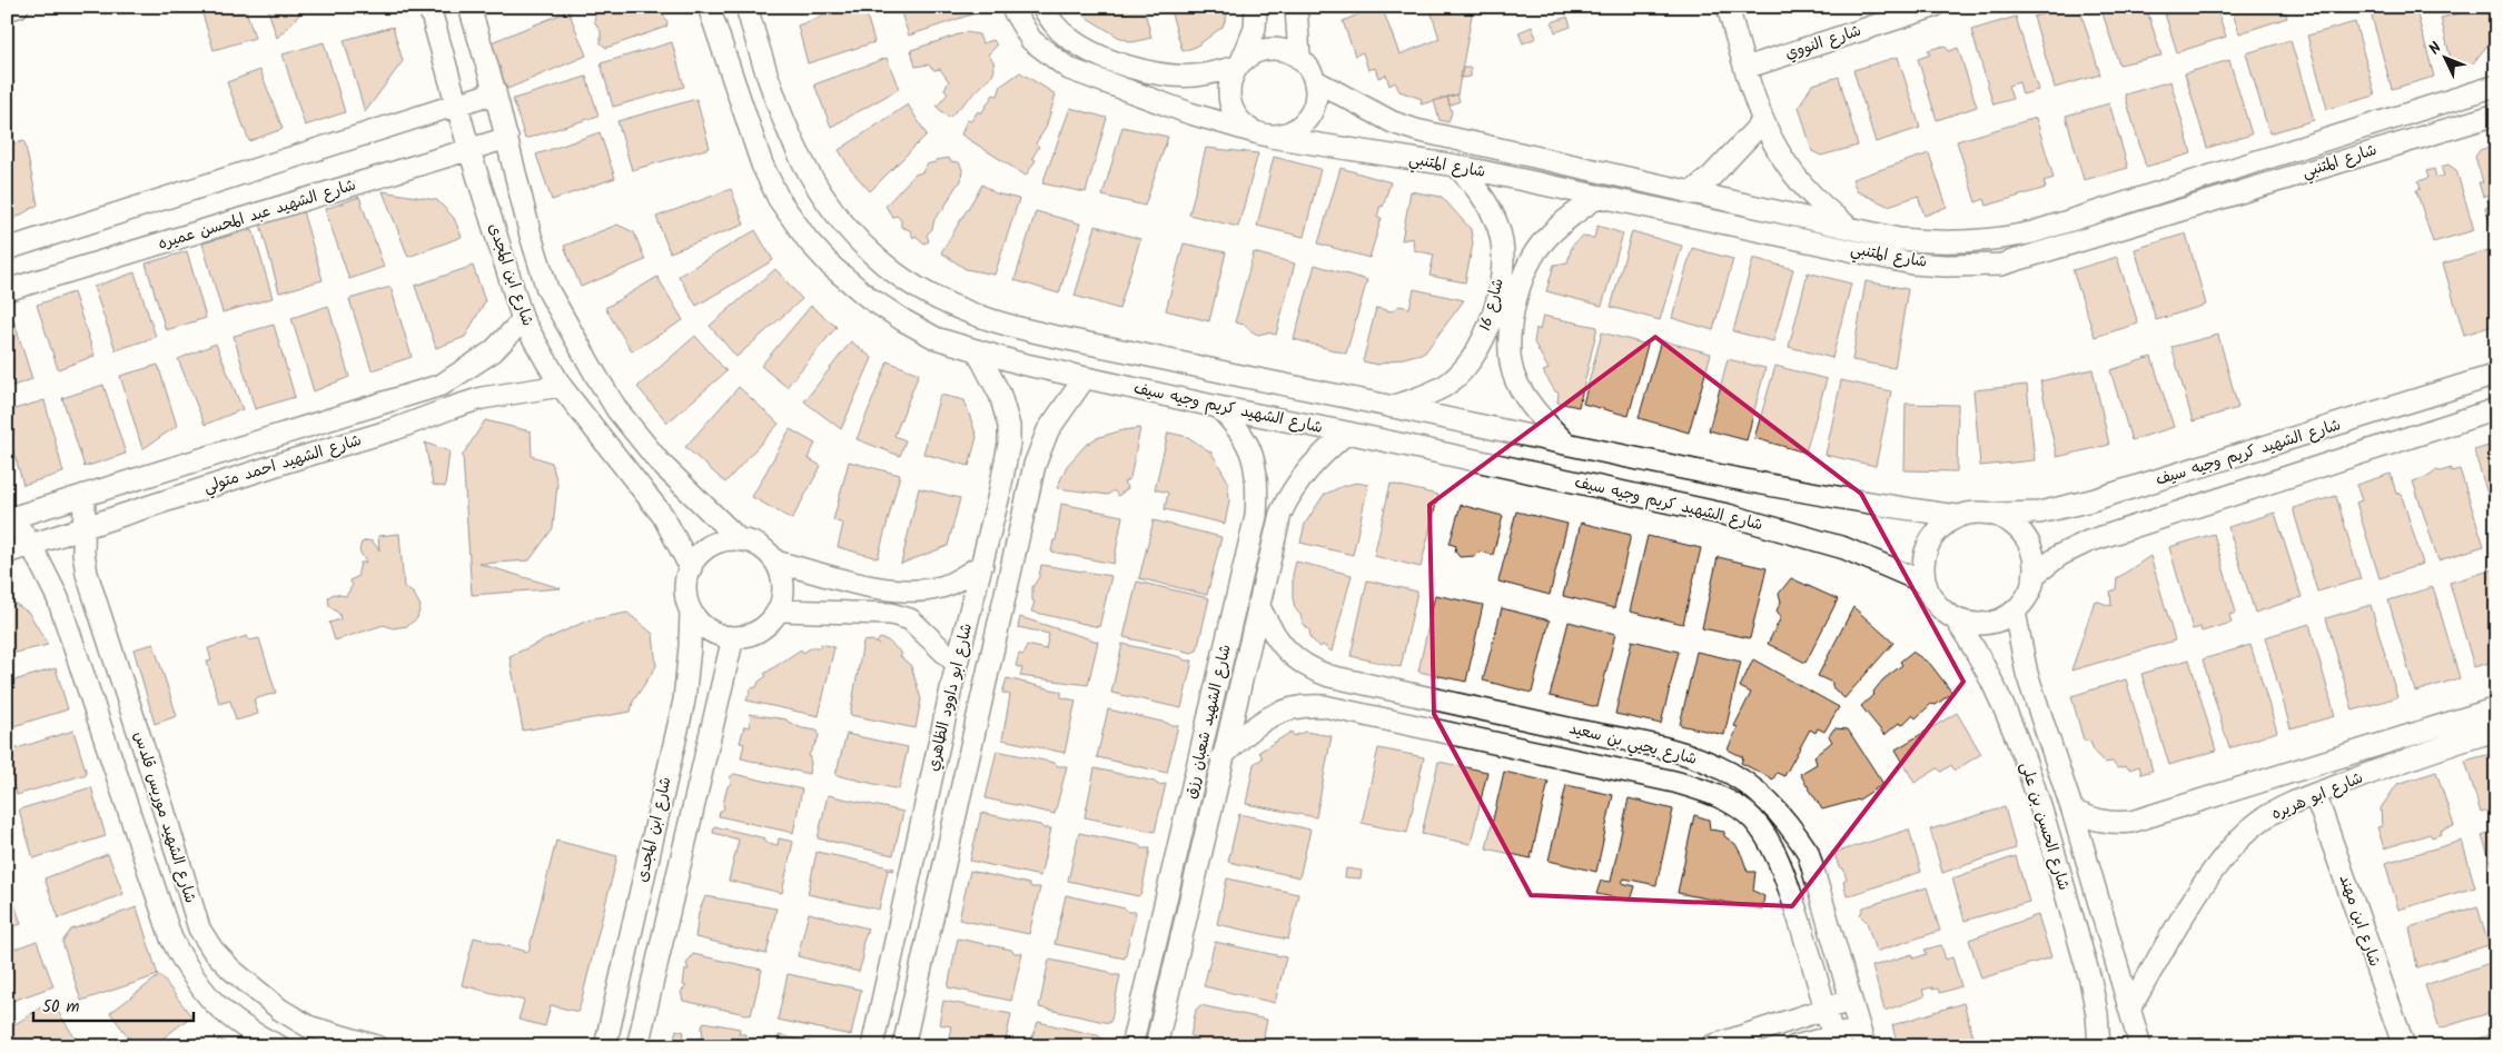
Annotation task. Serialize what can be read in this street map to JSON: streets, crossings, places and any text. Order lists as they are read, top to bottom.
{
  "streets": {
    "street": [
      "شارع النووي",
      "شارع المتنبي",
      "شارع الشهيد عبد المحسن عميره",
      "شارع ابن المجدى",
      "شارع 16",
      "شارع الشهيد كريم وجيه سيف",
      "شارع الشهيد احمد متولي",
      "شارع ابو داوود الظاهري",
      "شارع الشهيد شعبان رزق",
      "شارع يحيي بن سعيد",
      "شارع ابو هريره",
      "شارع الشهيد موريس قلدس",
      "شارع الحسن بن على",
      "شارع ابن مهند"
    ]
  },
  "crossings": [
    ["شارع المتنبي", "شارع 16"],
    ["شارع الشهيد عبد المحسن عميره", "شارع ابن المجدى"],
    ["شارع ابن المجدى", "شارع الشهيد احمد متولي"],
    ["شارع الشهيد كريم وجيه سيف", "شارع ابو داوود الظاهري"],
    ["شارع الشهيد كريم وجيه سيف", "شارع الشهيد شعبان رزق"],
    ["شارع الشهيد كريم وجيه سيف", "شارع الحسن بن على"],
    ["شارع الشهيد احمد متولي", "شارع الشهيد موريس قلدس"],
    ["شارع الشهيد شعبان رزق", "شارع يحيي بن سعيد"],
    ["شارع ابو هريره", "شارع الحسن بن على"],
    ["شارع ابو هريره", "شارع ابن مهند"]
  ],
  "scale_bar": "50 m",
  "north": "top left"
}
